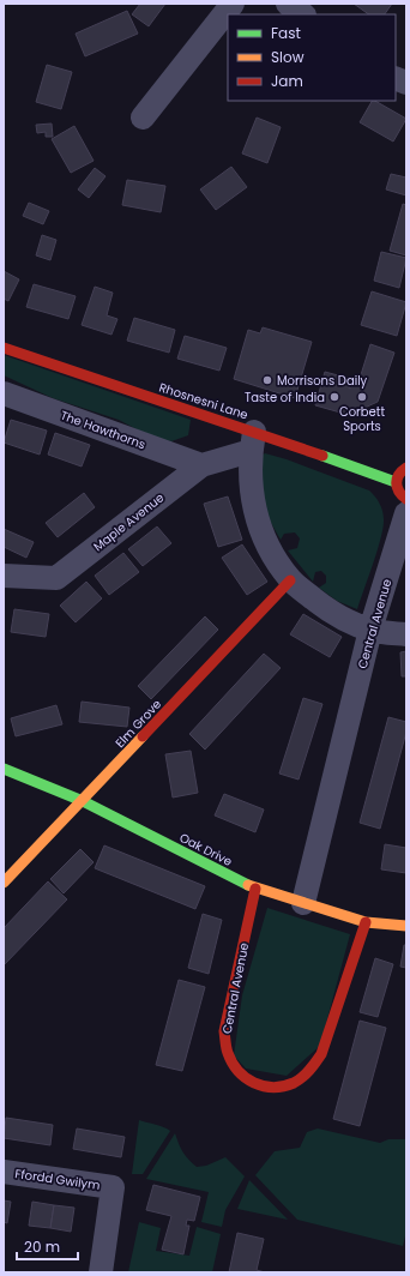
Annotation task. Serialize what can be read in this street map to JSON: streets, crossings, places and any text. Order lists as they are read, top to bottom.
{
  "streets": {
    "street": [
      "Rhosnesni Lane",
      "The Hawthorns",
      "Maple Avenue",
      "Central Avenue",
      "Elm Grove",
      "Oak Drive",
      "Ffordd Gwilym"
    ]
  },
  "crossings": [
    ["Rhosnesni Lane", "Maple Avenue"],
    ["The Hawthorns", "Maple Avenue"],
    ["Central Avenue", "Oak Drive"],
    ["Elm Grove", "Oak Drive"]
  ],
  "places": ["Morrisons Daily", "Taste of India", "Corbett Sports"],
  "legend": ["Fast", "Slow", "Jam"],
  "scale_bar": "20 m"
}
